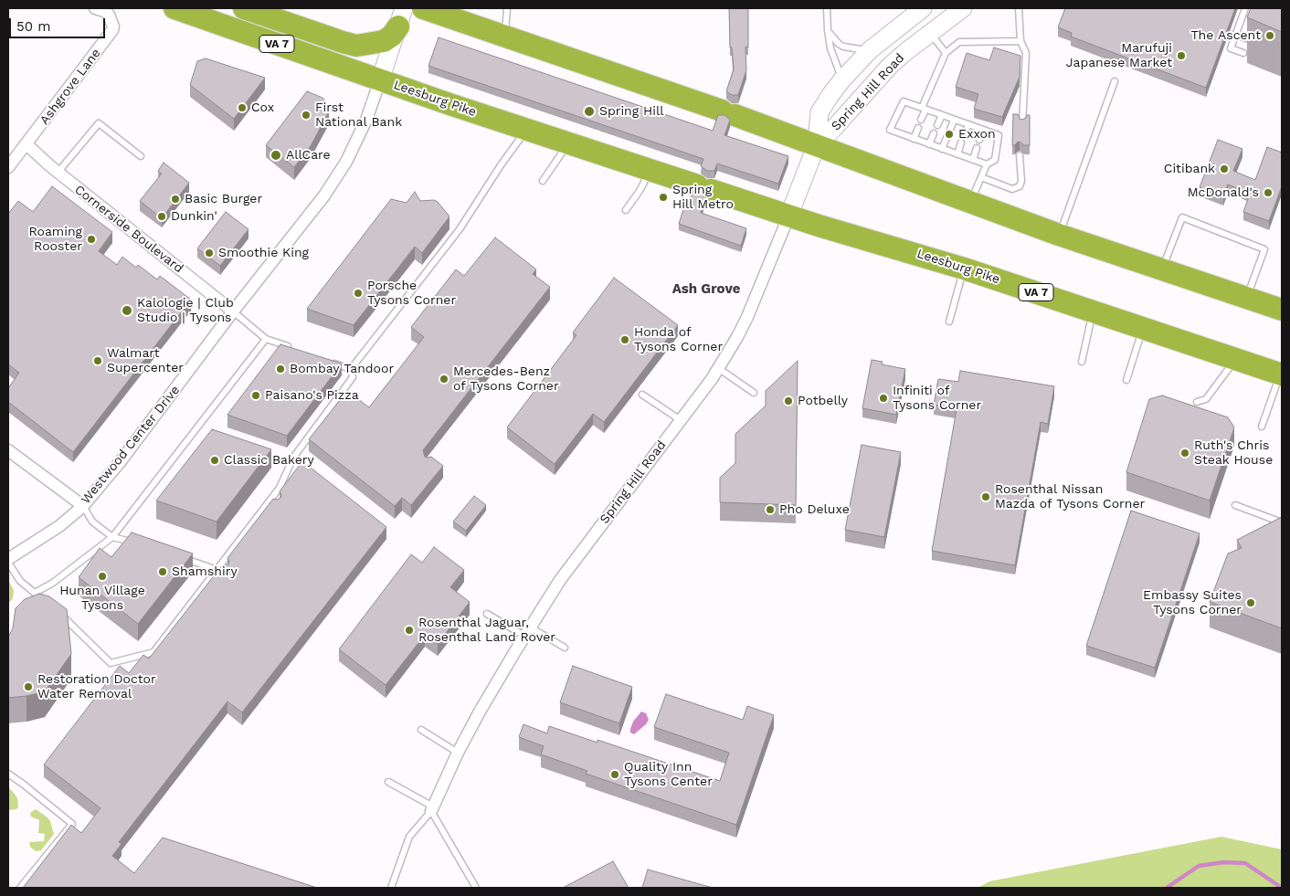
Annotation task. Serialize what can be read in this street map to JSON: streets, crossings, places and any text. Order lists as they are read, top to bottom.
{
  "streets": {
    "highway": ["VA 7", "Leesburg Pike"],
    "main road": ["Spring Hill Road"],
    "street": ["Ashgrove Lane", "Cornerside Boulevard", "Westwood Center Drive"]
  },
  "crossings": [
    ["Ashgrove Lane", "Cornerside Boulevard"],
    ["Spring Hill Road", "Leesburg Pike"],
    ["Leesburg Pike", "Westwood Center Drive"],
    ["Cornerside Boulevard", "Westwood Center Drive"]
  ],
  "districts": ["Ash Grove"],
  "places": [
    "The Ascent",
    "Marufuji Japanese Market",
    "Cox",
    "Spring Hill",
    "First National Bank",
    "Exxon",
    "AllCare",
    "Citibank",
    "McDonald's",
    "Spring Hill Metro",
    "Basic Burger",
    "Dunkin'",
    "Roaming Rooster",
    "Smoothie King",
    "Porsche Tysons Corner",
    "Kalologie | Club Studio | Tysons",
    "Honda of Tysons Corner",
    "Walmart Supercenter",
    "Bombay Tandoor",
    "Mercedes-Benz of Tysons Corner",
    "Paisano's Pizza",
    "Infiniti of Tysons Corner",
    "Potbelly",
    "Ruth's Chris Steak House",
    "Classic Bakery",
    "Rosenthal Nissan Mazda of Tysons Corner",
    "Pho Deluxe",
    "Shamshiry",
    "Hunan Village Tysons",
    "Embassy Suites Tysons Corner",
    "Rosenthal Jaguar, Rosenthal Land Rover",
    "Restoration Doctor Water Removal",
    "Quality Inn Tysons Center"
  ],
  "scale_bar": "50 m"
}
